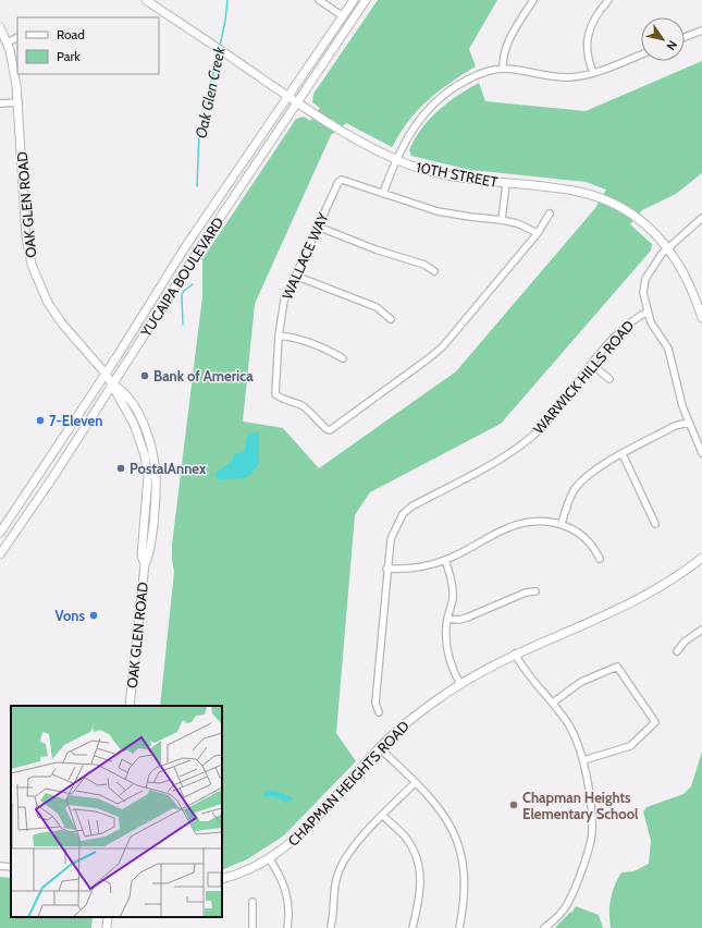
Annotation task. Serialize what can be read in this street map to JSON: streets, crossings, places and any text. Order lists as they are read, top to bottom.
{
  "streets": {
    "main road": [
      "10TH STREET",
      "OAK GLEN ROAD",
      "YUCAIPA BOULEVARD",
      "CHAPMAN HEIGHTS ROAD"
    ],
    "street": ["WALLACE WAY", "WARWICK HILLS ROAD"]
  },
  "crossings": [
    ["10TH STREET", "YUCAIPA BOULEVARD"],
    ["OAK GLEN ROAD", "YUCAIPA BOULEVARD"]
  ],
  "water": ["Oak Glen Creek"],
  "places": [
    "Bank of America",
    "7-Eleven",
    "PostalAnnex",
    "Vons",
    "Chapman Heights Elementary School"
  ],
  "legend": ["Road", "Park"],
  "north": "bottom right"
}
